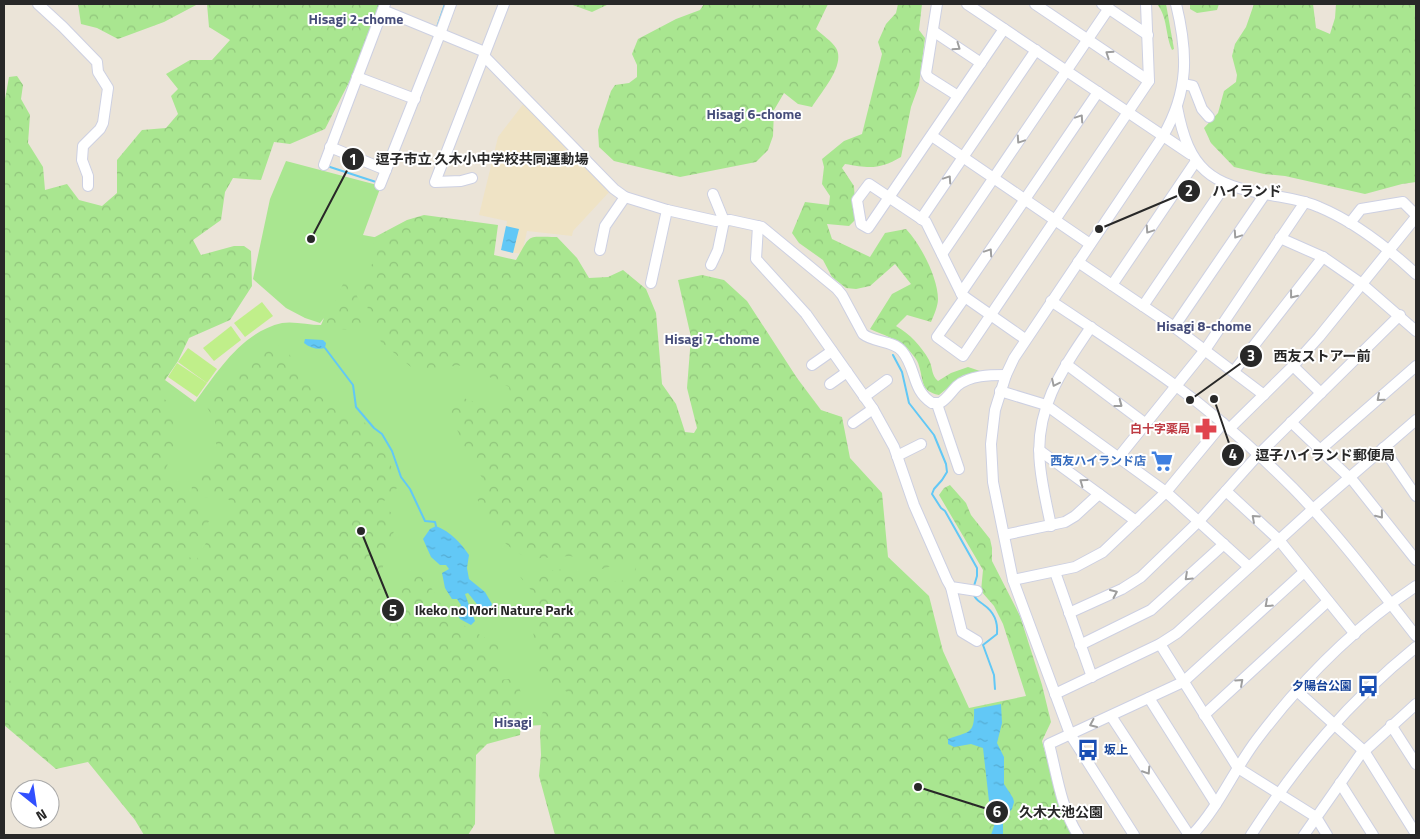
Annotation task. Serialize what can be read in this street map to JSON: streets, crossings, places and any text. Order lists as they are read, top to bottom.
{
  "districts": [
    "Hisagi 2-chome",
    "Hisagi 6-chome",
    "Hisagi 8-chome",
    "Hisagi 7-chome",
    "Hisagi"
  ],
  "places": {
    "other": [
      "ハイランド",
      "逗子市立 久木小中学校共同運動場",
      "逗子ハイランド郵便局",
      "西友ストアー前",
      "Ikeko no Mori Nature Park",
      "久木大池公園"
    ],
    "pharmacy": ["白十字薬局"],
    "supermarket": ["西友ハイランド店"],
    "bus stop": ["夕陽台公園", "坂上"]
  },
  "north": "bottom right"
}
